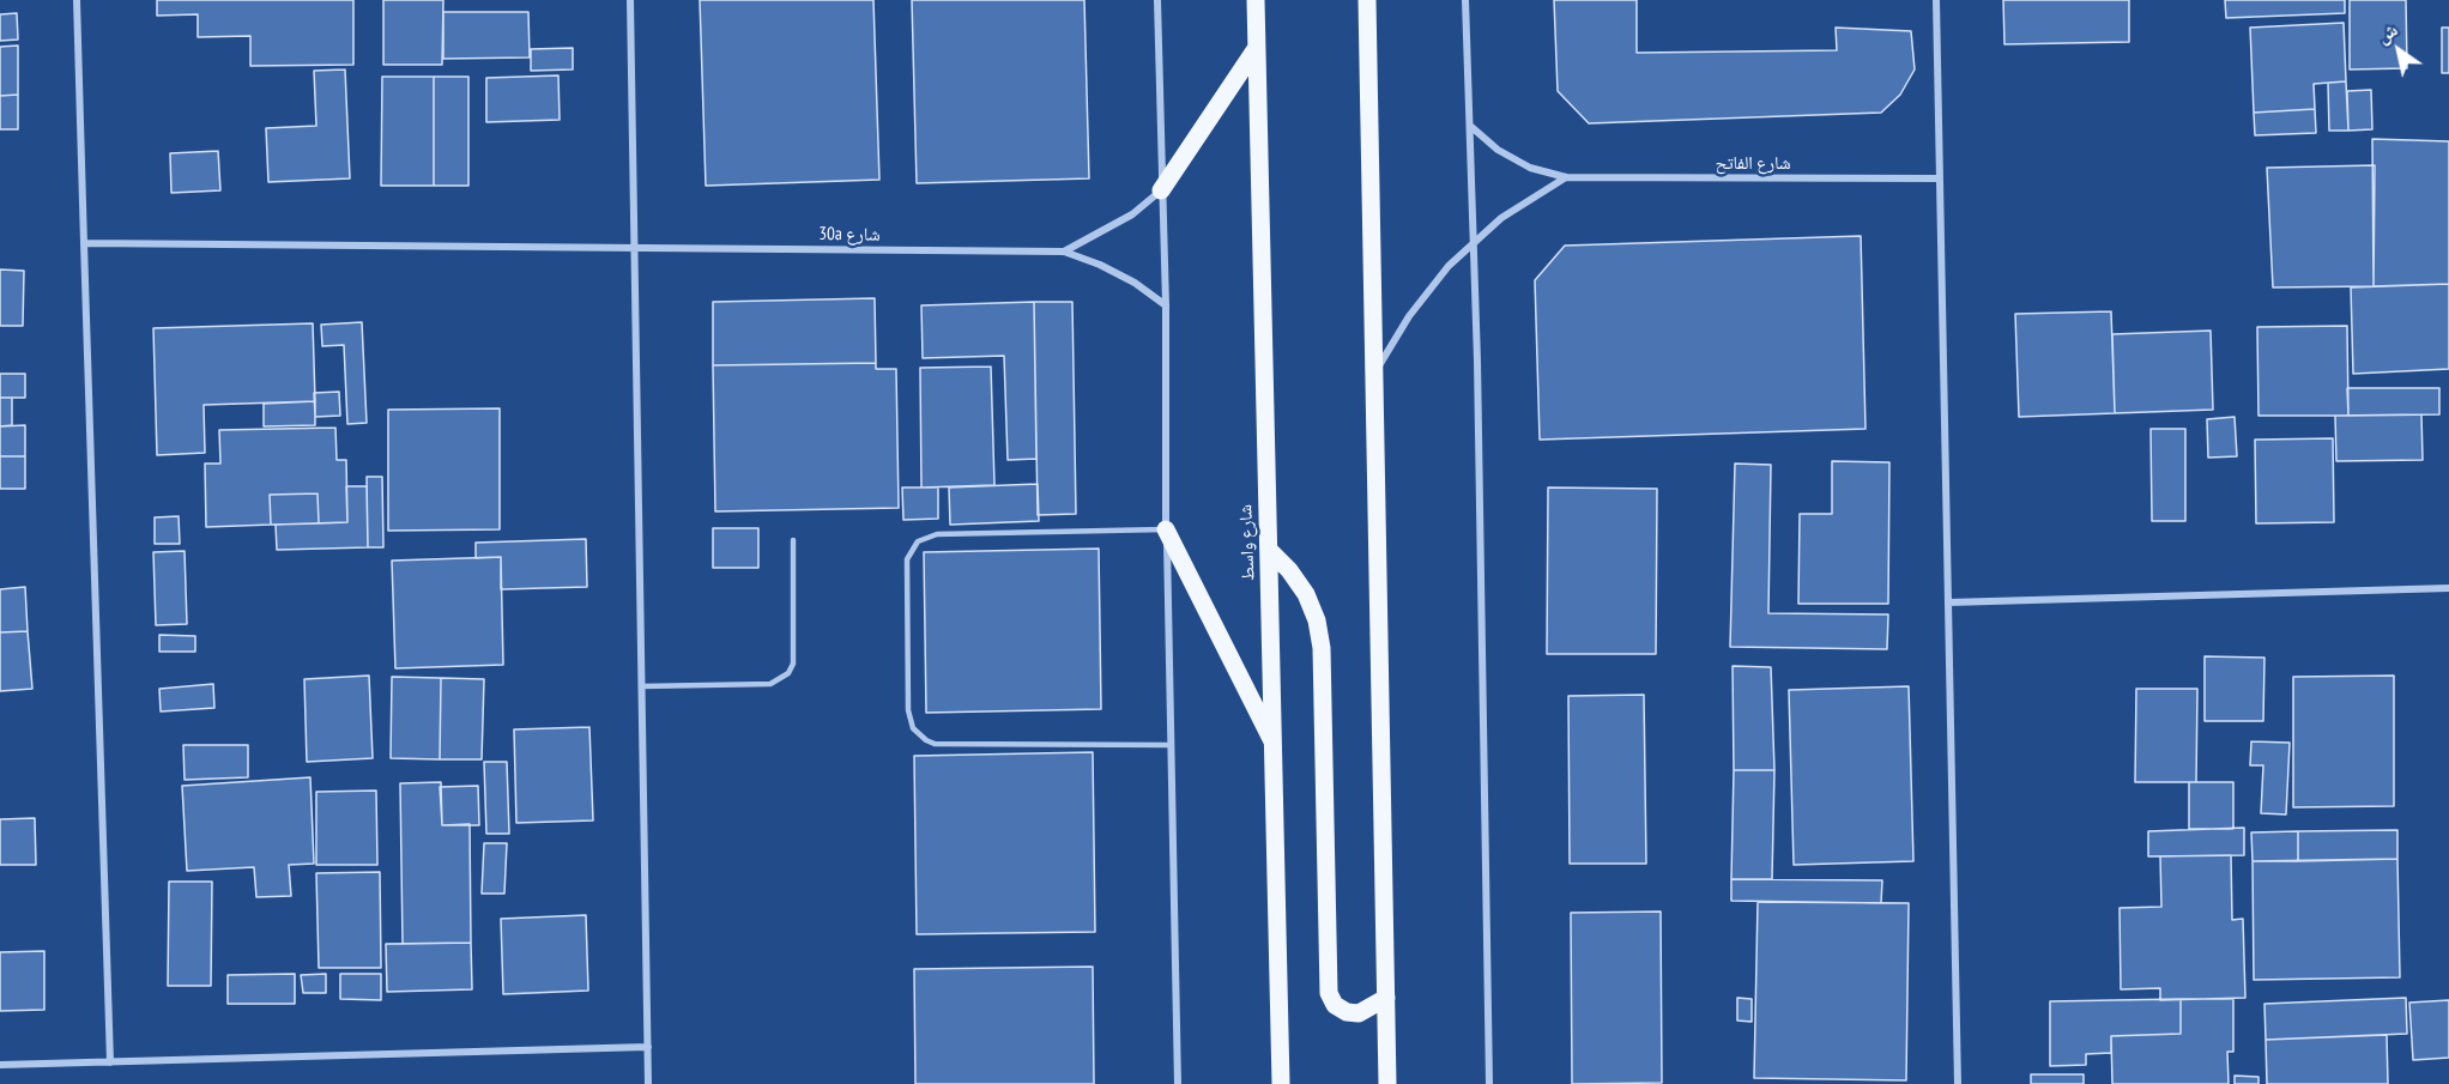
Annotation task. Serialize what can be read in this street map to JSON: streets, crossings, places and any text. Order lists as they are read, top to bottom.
{
  "streets": {
    "main road": ["شارع واسط"],
    "street": ["شارع الفاتح", "30a شارع"]
  },
  "north": "top left"
}
